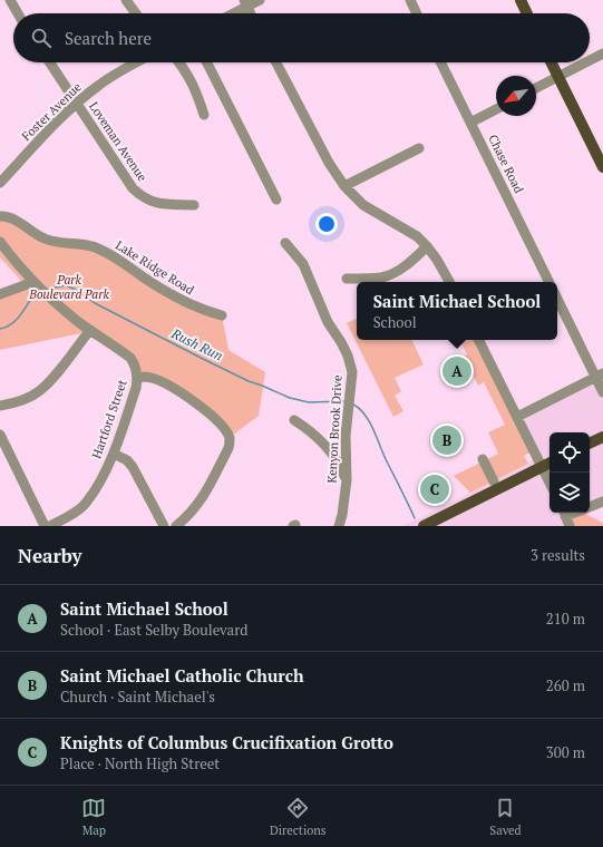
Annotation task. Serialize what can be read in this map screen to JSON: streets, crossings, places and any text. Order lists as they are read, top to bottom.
{
  "streets": {
    "street": [
      "Foster Avenue",
      "Loveman Avenue",
      "Chase Road",
      "Lake Ridge Road",
      "Hartford Street",
      "Kenyon Brook Drive"
    ]
  },
  "crossings": [
    ["Foster Avenue", "Loveman Avenue"]
  ],
  "water": ["Rush Run"],
  "parks": ["Park Boulevard Park"],
  "north": "bottom left",
  "page": {
    "search": "Search here",
    "popup": ["Saint Michael School", "School"],
    "pins": ["A", "B", "C"],
    "heading": ["Nearby", "3 results"],
    "list": [
      {
        "mark": "A",
        "name": "Saint Michael School",
        "note": "School · East Selby Boulevard",
        "value": "210 m"
      },
      {
        "mark": "B",
        "name": "Saint Michael Catholic Church",
        "note": "Church · Saint Michael's",
        "value": "260 m"
      },
      {
        "mark": "C",
        "name": "Knights of Columbus Crucifixation Grotto",
        "note": "Place · North High Street",
        "value": "300 m"
      }
    ],
    "nav": ["Map", "Directions", "Saved"]
  }
}
